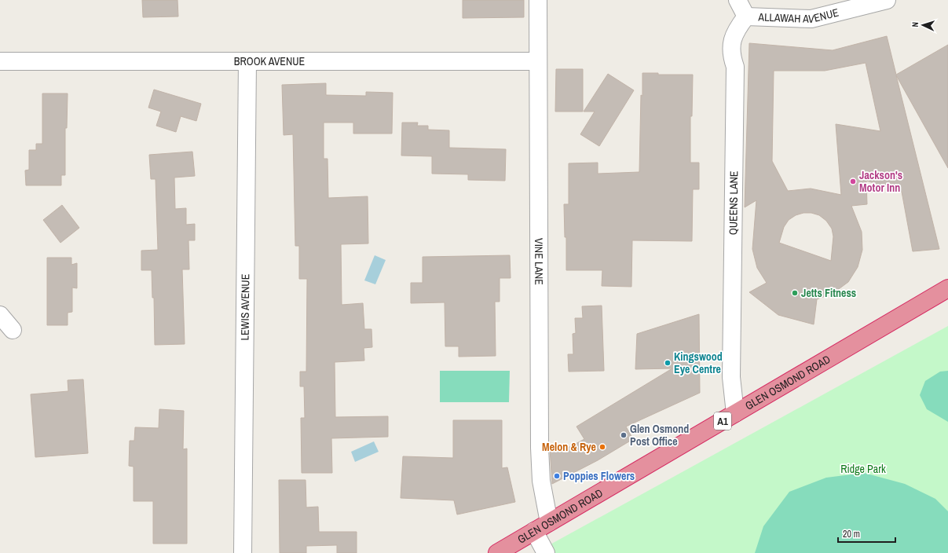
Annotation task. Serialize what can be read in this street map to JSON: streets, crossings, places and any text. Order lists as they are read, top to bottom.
{
  "streets": {
    "highway": ["GLEN OSMOND ROAD", "A1"],
    "street": [
      "ALLAWAH AVENUE",
      "BROOK AVENUE",
      "QUEENS LANE",
      "VINE LANE",
      "LEWIS AVENUE"
    ]
  },
  "crossings": [
    ["ALLAWAH AVENUE", "QUEENS LANE"],
    ["BROOK AVENUE", "VINE LANE"],
    ["BROOK AVENUE", "LEWIS AVENUE"],
    ["QUEENS LANE", "GLEN OSMOND ROAD"],
    ["VINE LANE", "GLEN OSMOND ROAD"]
  ],
  "parks": ["Ridge Park"],
  "places": [
    "Jackson's Motor Inn",
    "Jetts Fitness",
    "Kingswood Eye Centre",
    "Glen Osmond Post Office",
    "Melon & Rye",
    "Poppies Flowers"
  ],
  "scale_bar": "20 m",
  "north": "left"
}
